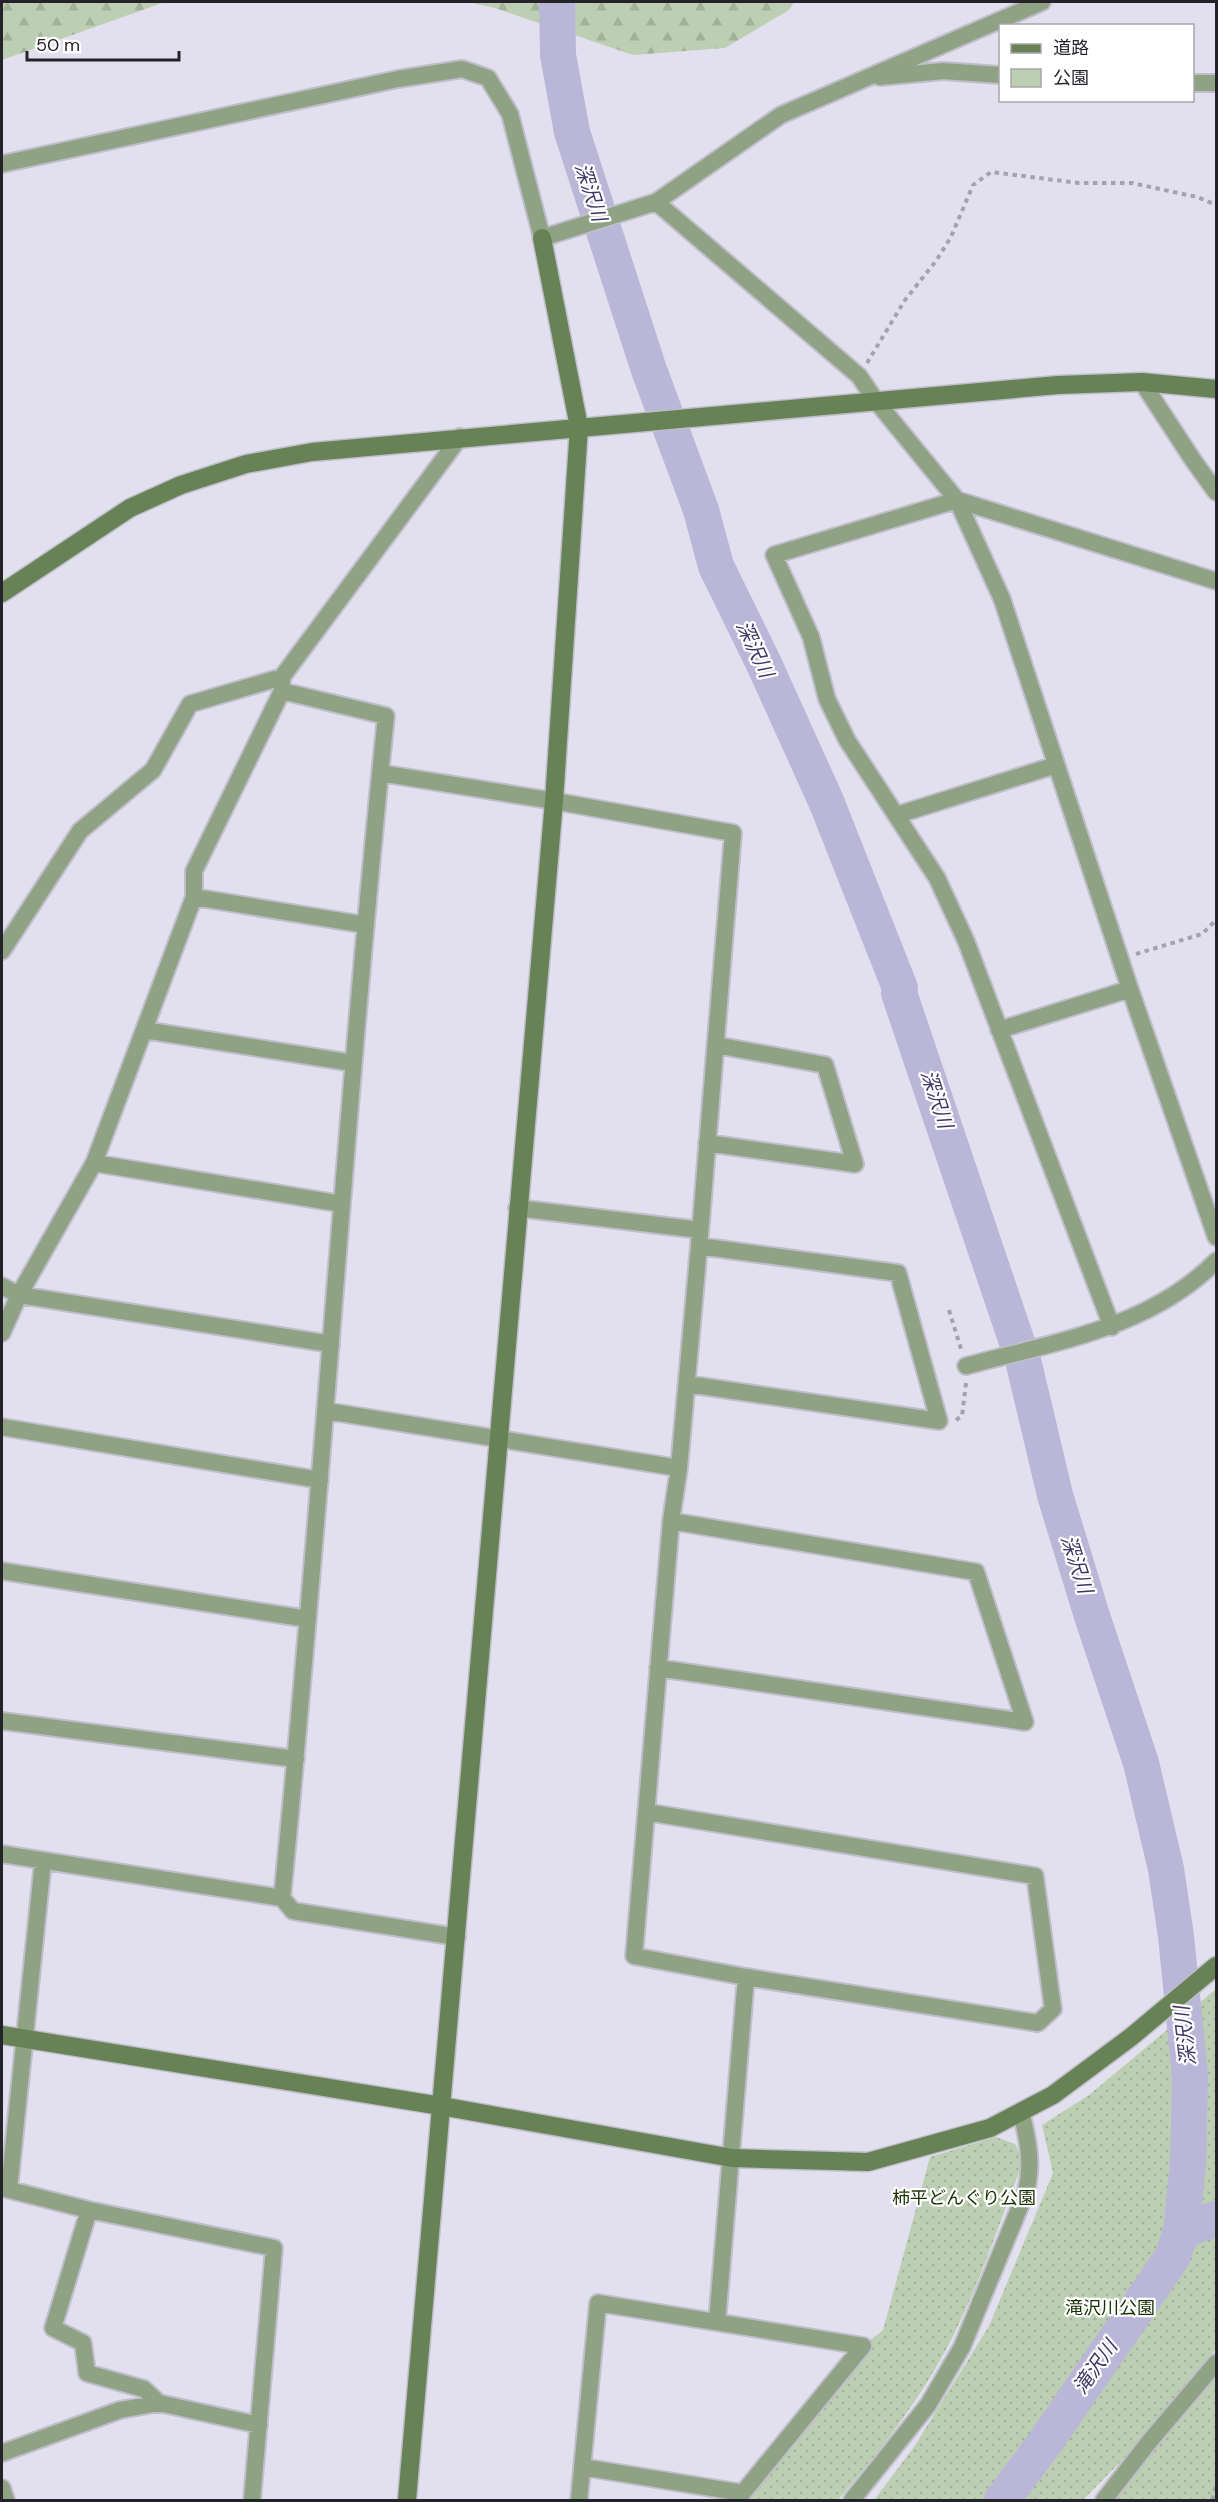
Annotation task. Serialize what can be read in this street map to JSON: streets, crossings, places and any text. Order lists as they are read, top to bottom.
{
  "water": ["深沢川", "滝沢川"],
  "parks": ["柿平どんぐり公園", "滝沢川公園"],
  "legend": ["道路", "公園"],
  "scale_bar": "50 m"
}
